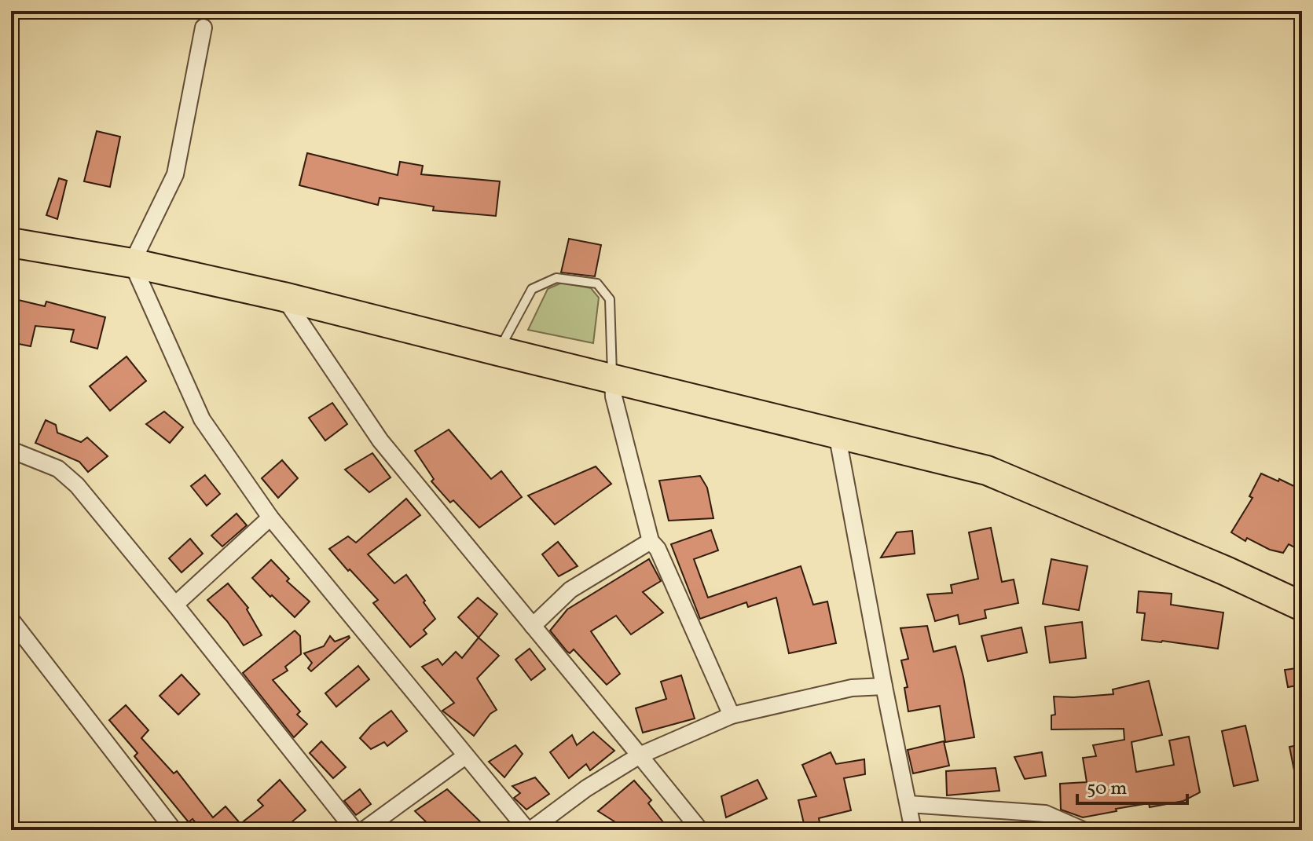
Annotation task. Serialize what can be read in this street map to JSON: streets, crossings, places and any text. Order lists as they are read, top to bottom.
{
  "scale_bar": "50 m"
}
